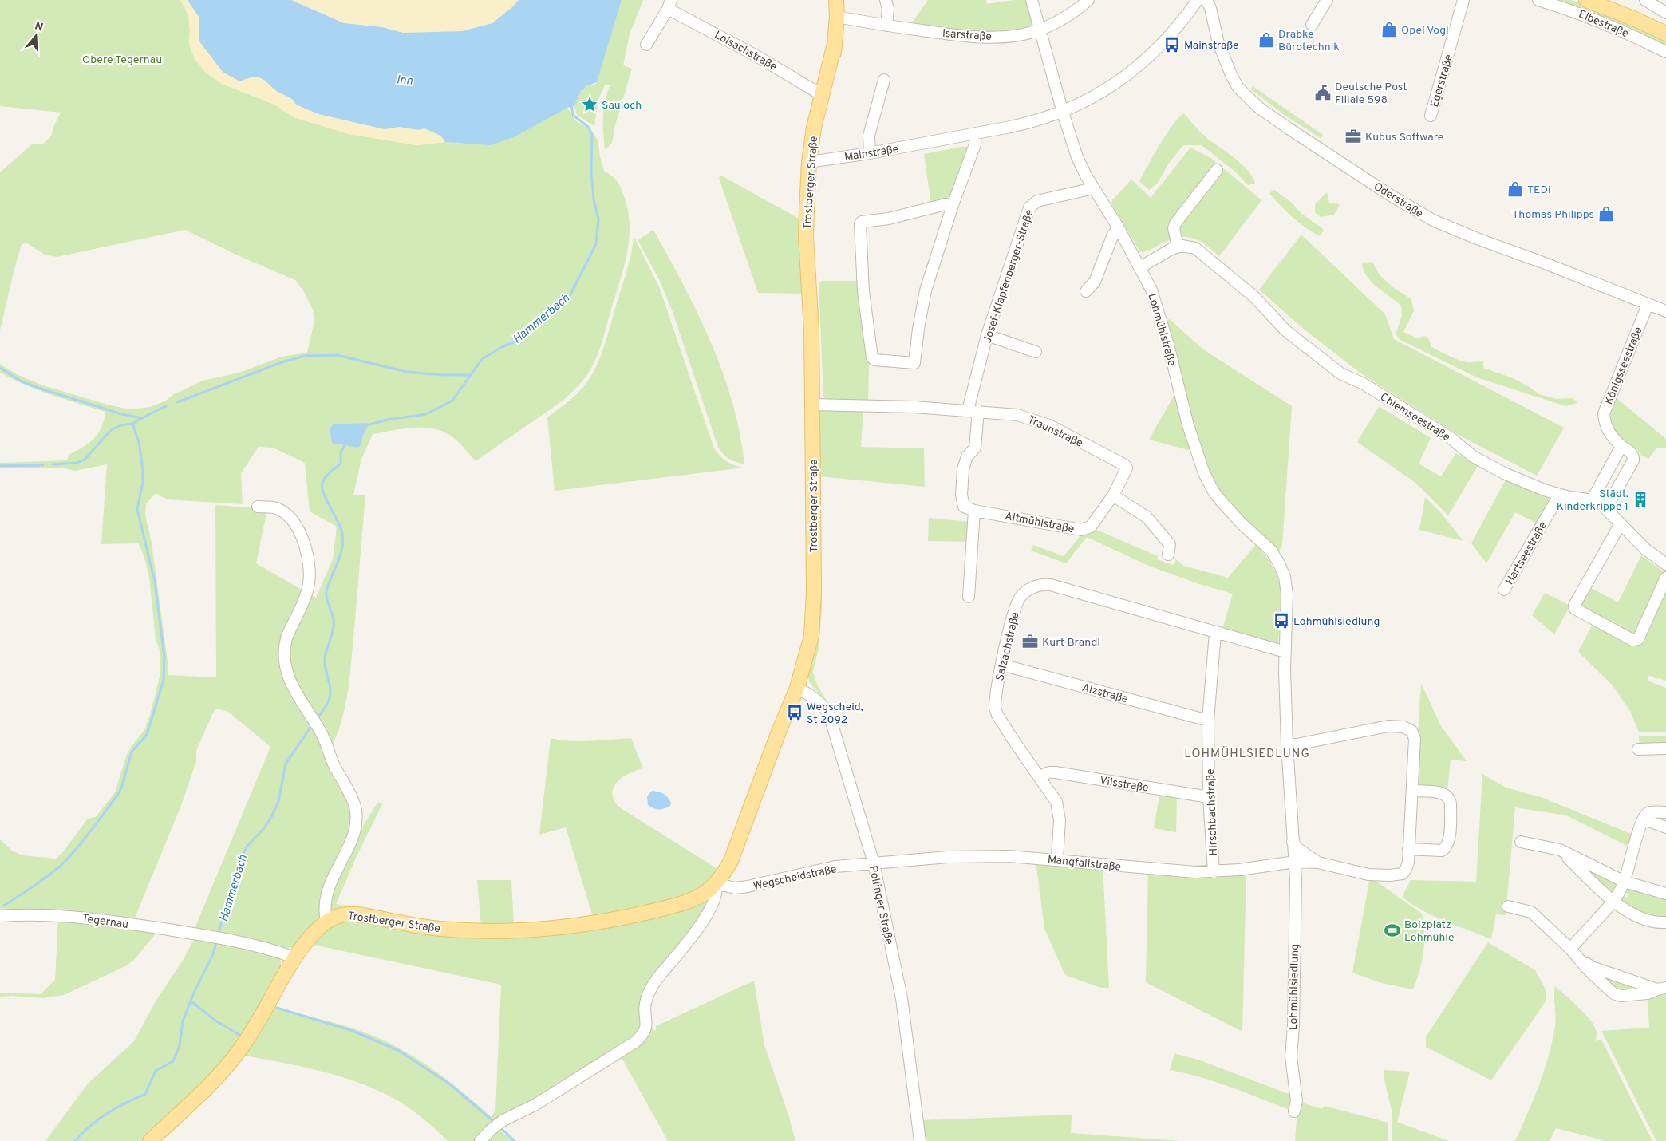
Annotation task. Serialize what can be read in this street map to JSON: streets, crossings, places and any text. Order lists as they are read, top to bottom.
{
  "streets": {
    "main road": ["Trostberger Straße"],
    "street": [
      "Elbestraße",
      "Isarstraße",
      "Loisachstraße",
      "Egerstraße",
      "Mainstraße",
      "Oderstraße",
      "Josef-Klapfenberger-Straße",
      "Lohmühlstraße",
      "Königsseestraße",
      "Chiemseestraße",
      "Traunstraße",
      "Altmühlstraße",
      "Hartseestraße",
      "Salzachstraße",
      "Alzstraße",
      "Vilsstraße",
      "Hirschbachstraße",
      "Mangfallstraße",
      "Wegscheidstraße",
      "Pollinger Straße",
      "Tegernau",
      "Lohmühlsiedlung"
    ]
  },
  "crossings": [
    ["Isarstraße", "Trostberger Straße"],
    ["Isarstraße", "Lohmühlstraße"],
    ["Loisachstraße", "Trostberger Straße"],
    ["Mainstraße", "Trostberger Straße"],
    ["Mainstraße", "Lohmühlstraße"],
    ["Trostberger Straße", "Traunstraße"],
    ["Trostberger Straße", "Wegscheidstraße"],
    ["Trostberger Straße", "Pollinger Straße"],
    ["Trostberger Straße", "Tegernau"],
    ["Oderstraße", "Königsseestraße"],
    ["Josef-Klapfenberger-Straße", "Lohmühlstraße"],
    ["Josef-Klapfenberger-Straße", "Traunstraße"],
    ["Lohmühlstraße", "Salzachstraße"],
    ["Lohmühlstraße", "Lohmühlsiedlung"],
    ["Königsseestraße", "Chiemseestraße"],
    ["Chiemseestraße", "Hartseestraße"],
    ["Traunstraße", "Altmühlstraße"],
    ["Salzachstraße", "Alzstraße"],
    ["Salzachstraße", "Vilsstraße"],
    ["Salzachstraße", "Hirschbachstraße"],
    ["Salzachstraße", "Mangfallstraße"],
    ["Salzachstraße", "Lohmühlsiedlung"],
    ["Alzstraße", "Hirschbachstraße"],
    ["Vilsstraße", "Hirschbachstraße"],
    ["Hirschbachstraße", "Mangfallstraße"],
    ["Mangfallstraße", "Wegscheidstraße"],
    ["Mangfallstraße", "Pollinger Straße"],
    ["Mangfallstraße", "Lohmühlsiedlung"],
    ["Wegscheidstraße", "Pollinger Straße"]
  ],
  "districts": ["LOHMÜHLSIEDLUNG"],
  "water": ["Inn", "Hammerbach"],
  "parks": ["Obere Tegernau"],
  "places": {
    "shop": [
      "Opel Vogl",
      "Drabke Bürotechnik",
      "TEDi",
      "Thomas Philipps"
    ],
    "bus stop": ["Mainstraße", "Lohmühlsiedlung", "Wegscheid, St 2092"],
    "public building": ["Deutsche Post Filiale 598"],
    "place": ["Sauloch"],
    "office": ["Kubus Software", "Kurt Brandl"],
    "building": ["Städt. Kinderkrippe 1"],
    "sports": ["Bolzplatz Lohmühle"]
  },
  "north": "top"
}
